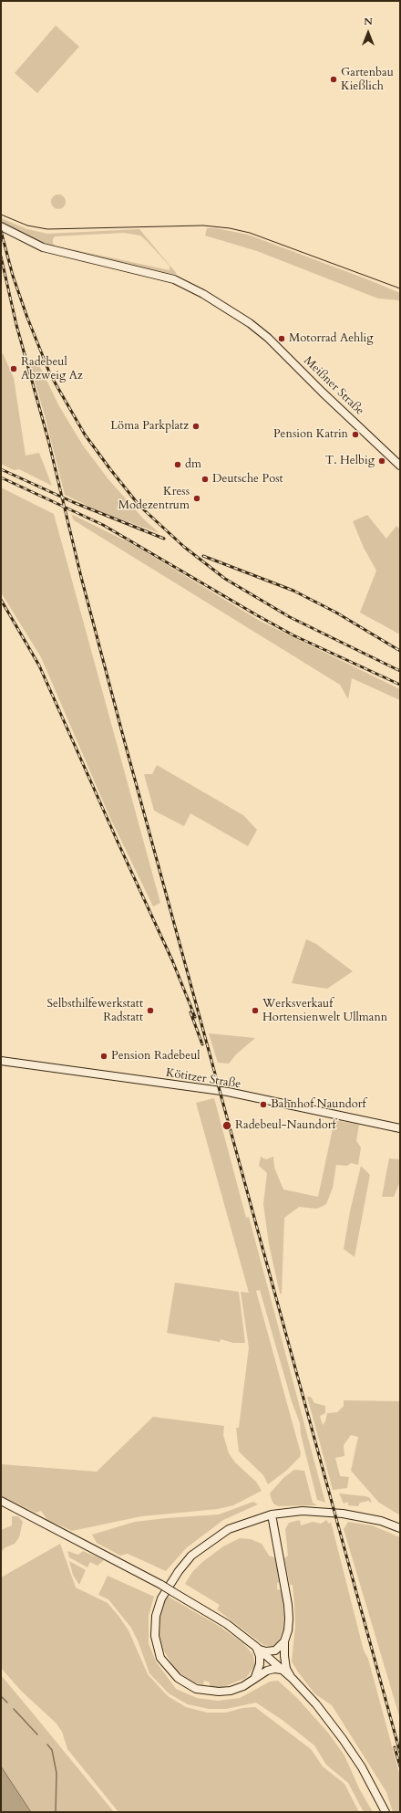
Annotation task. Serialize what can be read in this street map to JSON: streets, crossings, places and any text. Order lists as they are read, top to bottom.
{
  "streets": {
    "main road": ["Meißner Straße", "Kötitzer Straße"]
  },
  "places": [
    "Gartenbau Kießlich",
    "Motorrad Aehlig",
    "Radebeul Abzweig Az",
    "Löma Parkplatz",
    "Pension Katrin",
    "T. Helbig",
    "dm",
    "Deutsche Post",
    "Kress Modezentrum",
    "Selbsthilfewerkstatt Radstatt",
    "Werksverkauf Hortensienwelt Ullmann",
    "Pension Radebeul",
    "Bahnhof Naundorf",
    "Radebeul-Naundorf"
  ],
  "north": "top"
}
